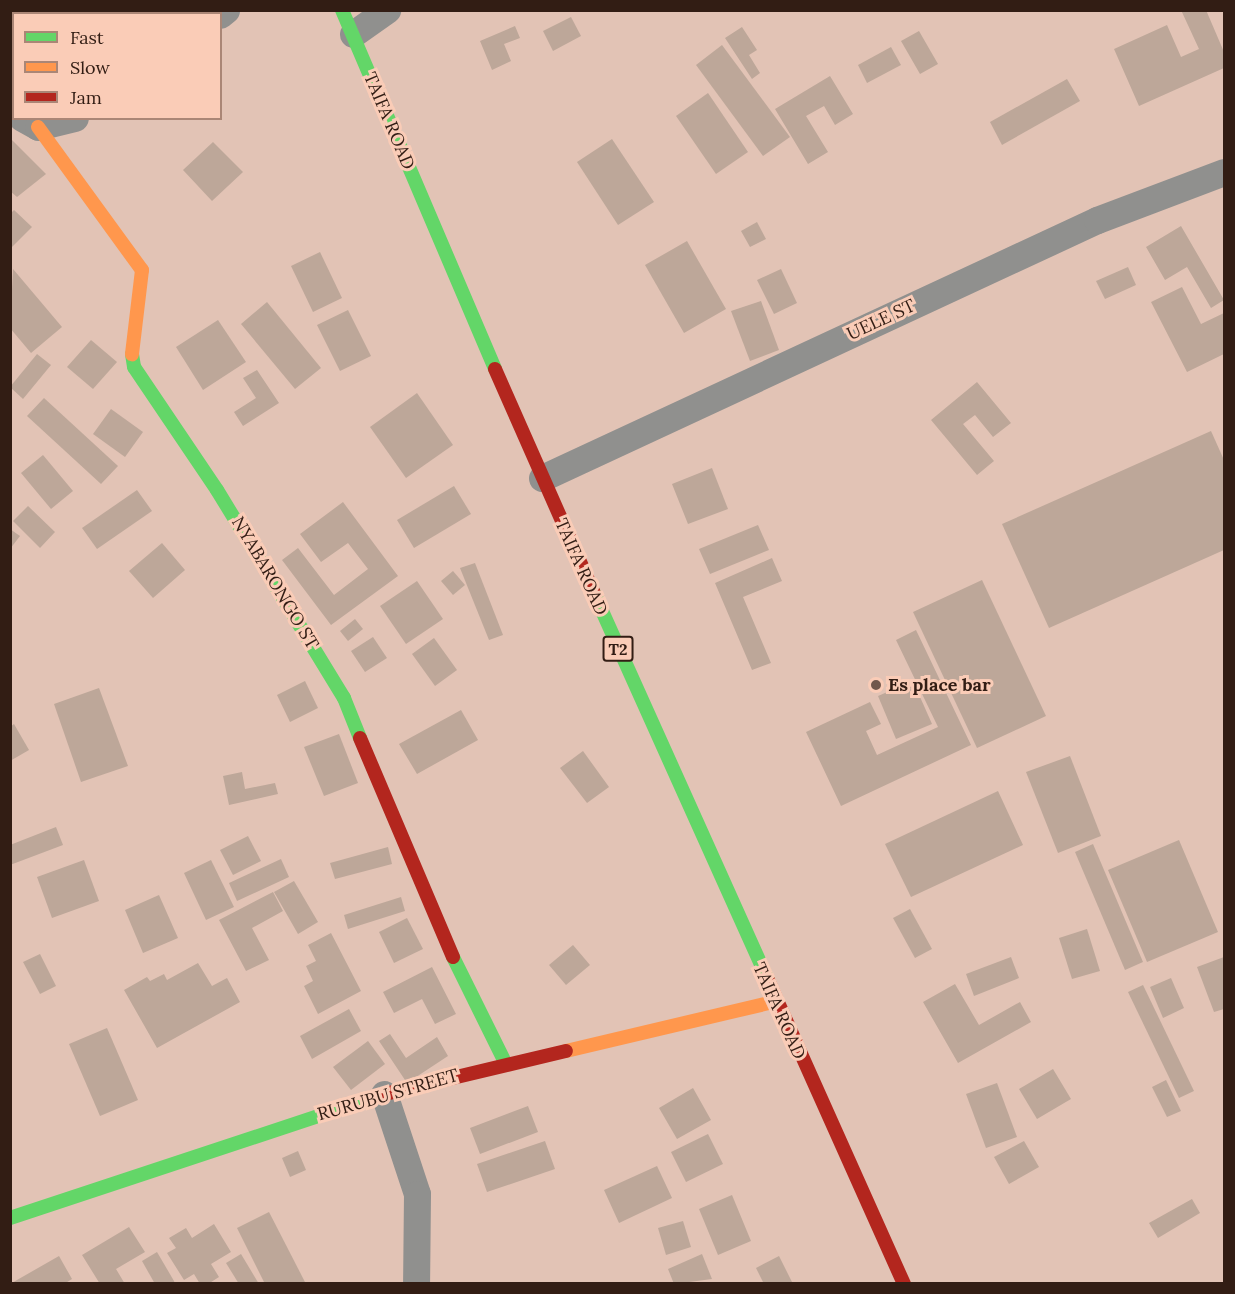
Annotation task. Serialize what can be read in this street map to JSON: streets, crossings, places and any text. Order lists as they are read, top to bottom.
{
  "streets": {
    "main road": [
      "TAIFA ROAD",
      "NYABARONGO ST",
      "T2",
      "RURUBU STREET"
    ],
    "street": ["UELE ST"]
  },
  "crossings": [
    ["TAIFA ROAD", "UELE ST"],
    ["TAIFA ROAD", "RURUBU STREET"],
    ["NYABARONGO ST", "RURUBU STREET"]
  ],
  "places": ["Es place bar"],
  "legend": ["Fast", "Slow", "Jam"]
}
